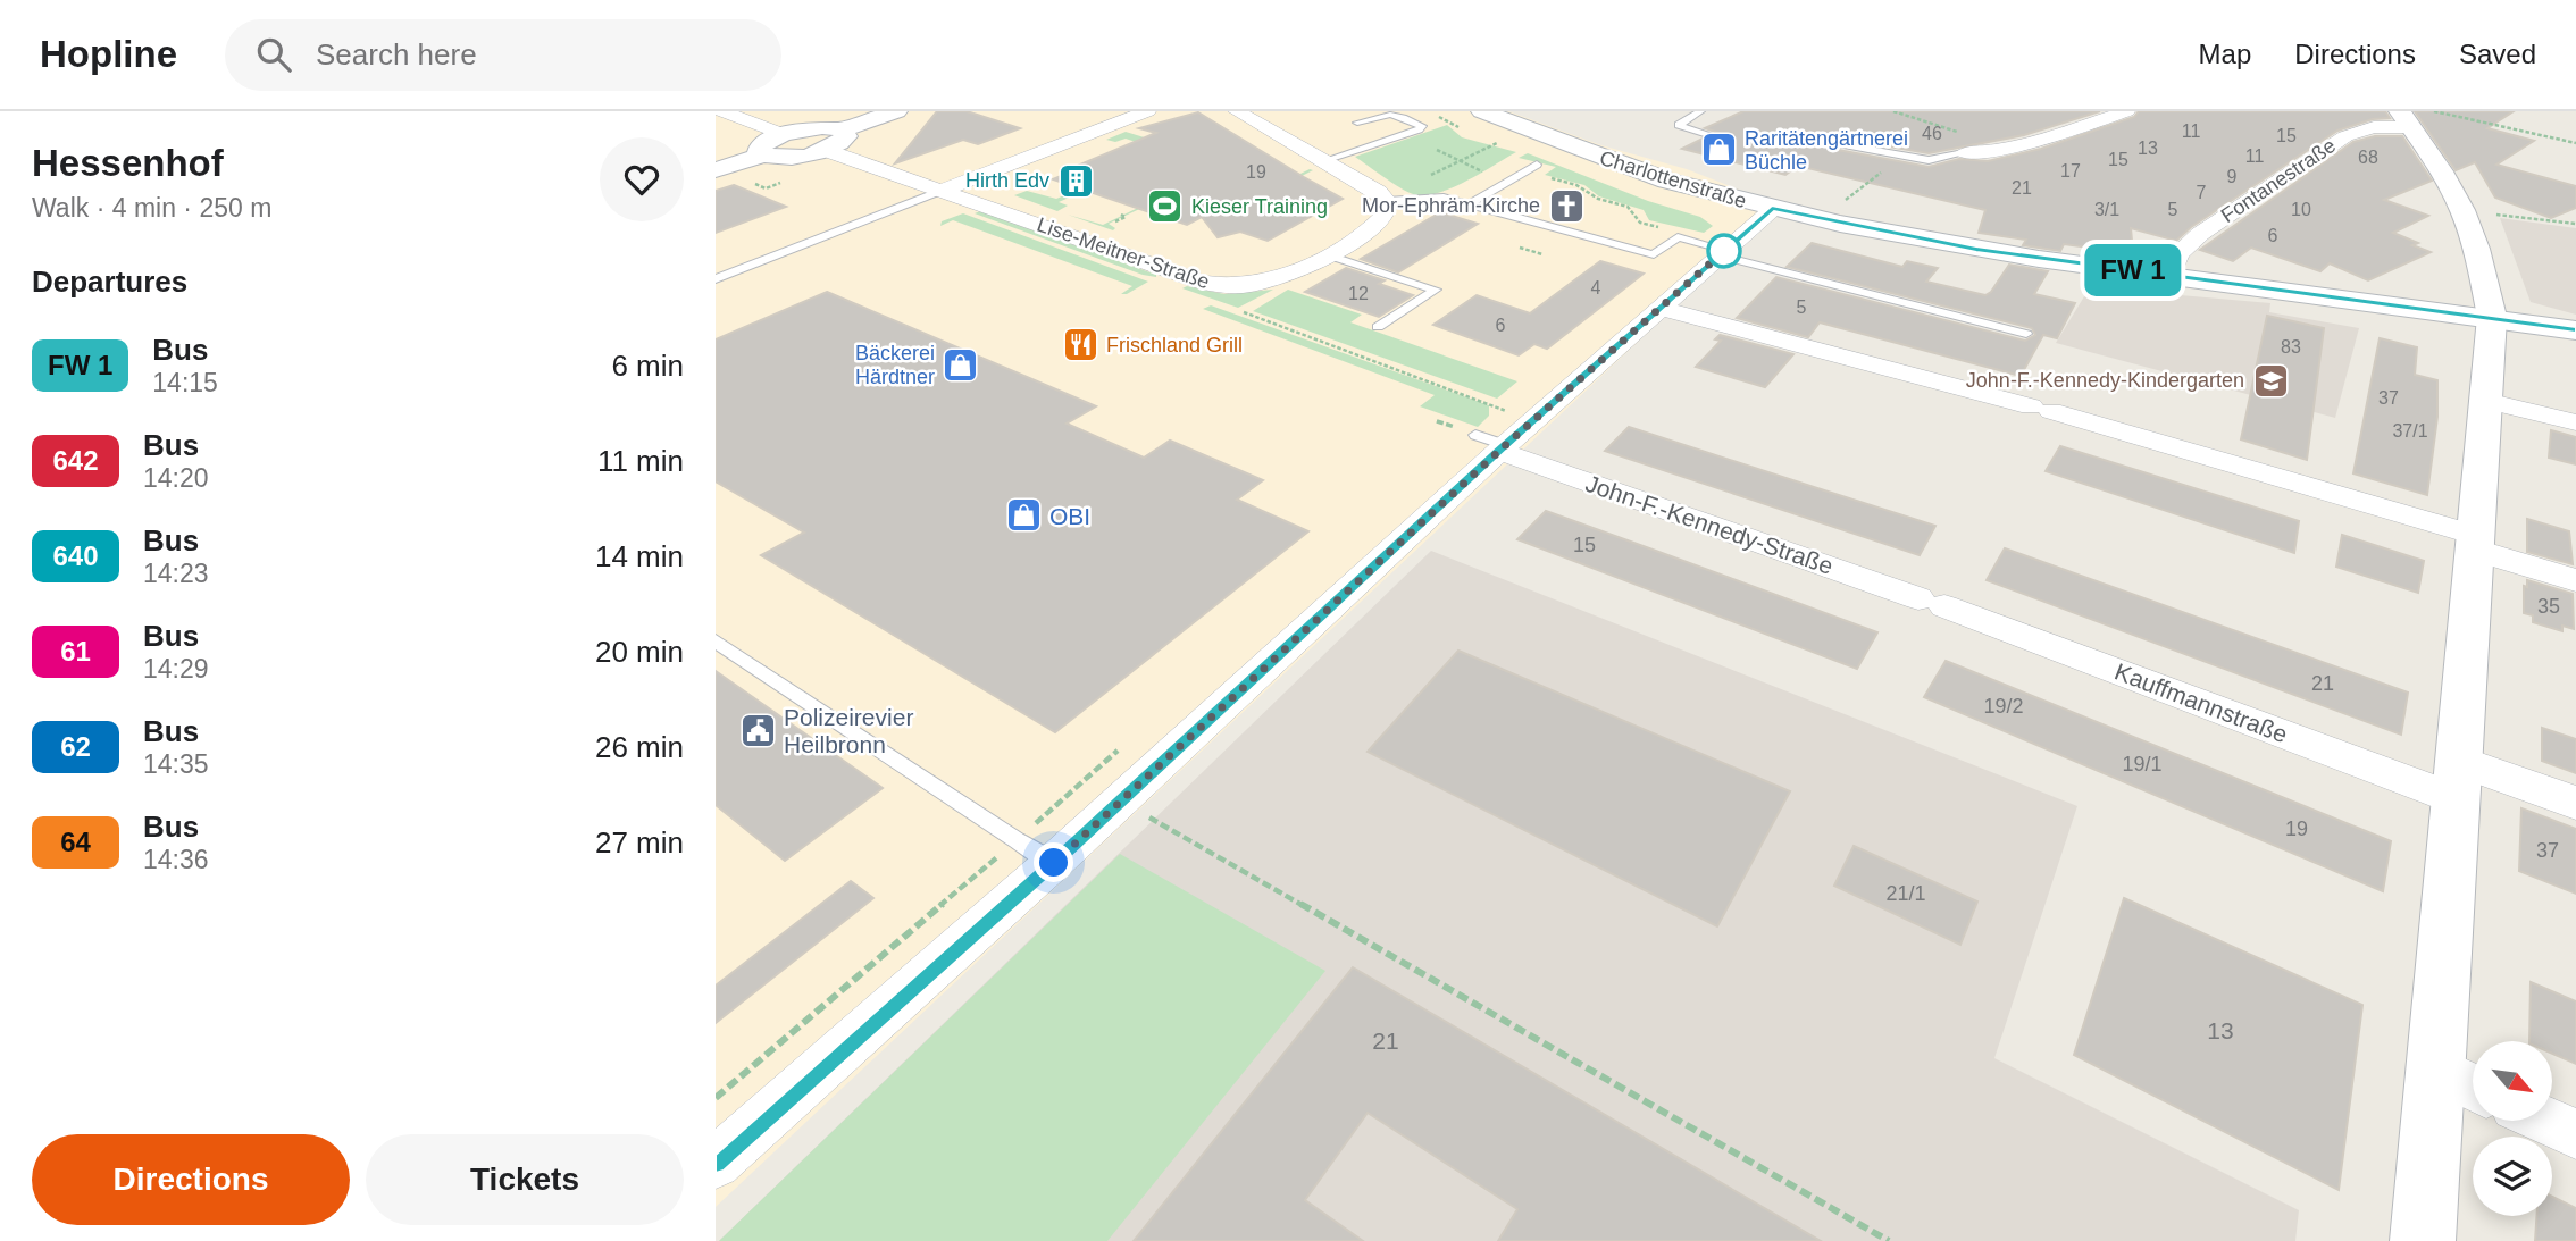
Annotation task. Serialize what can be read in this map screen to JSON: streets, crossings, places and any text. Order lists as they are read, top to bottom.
{
  "streets": {
    "street": [
      "Charlottenstraße",
      "Fontanestraße",
      "Lise-Meitner-Straße",
      "John-F.-Kennedy-Straße",
      "Kauffmannstraße"
    ]
  },
  "crossings": [
    ["Charlottenstraße", "Fontanestraße"],
    ["John-F.-Kennedy-Straße", "Kauffmannstraße"]
  ],
  "places": {
    "shop": ["Raritätengärtnerei Büchle", "Bäckerei Härdtner", "OBI"],
    "building": ["Hirth Edv"],
    "church": ["Mor-Ephräm-Kirche"],
    "sports": ["Kieser Training"],
    "restaurant": ["Frischland Grill"],
    "school or university": ["John-F.-Kennedy-Kindergarten"],
    "public building": ["Polizeirevier Heilbronn"]
  },
  "house_numbers": [
    "11",
    "46",
    "15",
    "13",
    "11",
    "68",
    "15",
    "17",
    "19",
    "9",
    "21",
    "7",
    "3/1",
    "5",
    "10",
    "6",
    "4",
    "12",
    "5",
    "6",
    "83",
    "37",
    "37/1",
    "15",
    "35",
    "21",
    "19/2",
    "19/1",
    "19",
    "37",
    "21/1",
    "13",
    "21"
  ],
  "north": "bottom right",
  "page": {
    "header": "Hopline",
    "search": "Search here",
    "nav": ["Map", "Directions", "Saved"],
    "heading": [
      ["Hessenhof", "Walk · 4 min · 250 m"],
      "Departures"
    ],
    "on_map": "FW 1",
    "list": [
      {
        "mark": "FW 1",
        "name": "Bus",
        "note": "14:15",
        "value": "6 min"
      },
      {
        "mark": "642",
        "name": "Bus",
        "note": "14:20",
        "value": "11 min"
      },
      {
        "mark": "640",
        "name": "Bus",
        "note": "14:23",
        "value": "14 min"
      },
      {
        "mark": "61",
        "name": "Bus",
        "note": "14:29",
        "value": "20 min"
      },
      {
        "mark": "62",
        "name": "Bus",
        "note": "14:35",
        "value": "26 min"
      },
      {
        "mark": "64",
        "name": "Bus",
        "note": "14:36",
        "value": "27 min"
      }
    ],
    "buttons": ["Directions", "Tickets"]
  }
}
